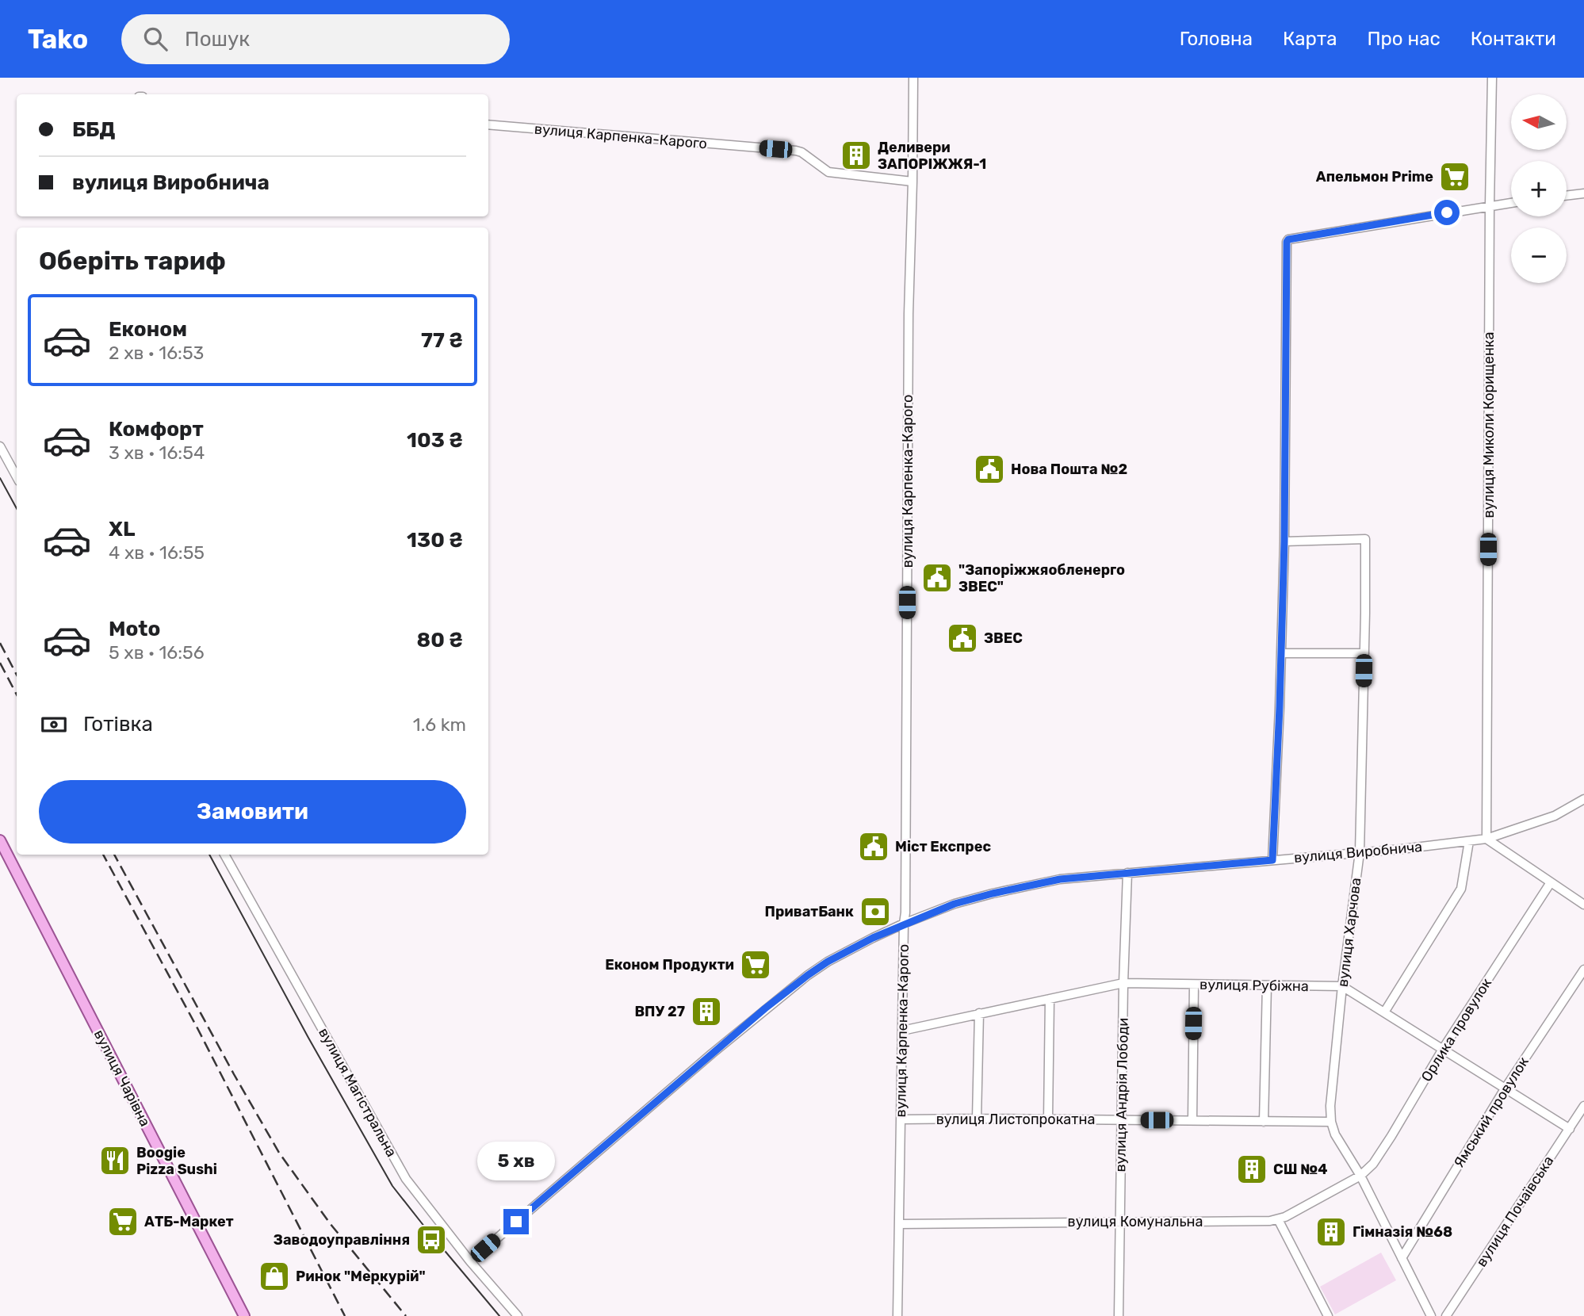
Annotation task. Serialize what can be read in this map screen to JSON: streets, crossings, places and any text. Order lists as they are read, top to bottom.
{
  "streets": {
    "main road": ["вулиця Чарівна"],
    "street": [
      "вулиця Карпенка-Карого",
      "вулиця Миколи Корищенка",
      "вулиця Виробнича",
      "вулиця Харчова",
      "вулиця Рубіжна",
      "Орлика провулок",
      "вулиця Магістральна",
      "вулиця Андрія Лободи",
      "Ямський провулок",
      "вулиця Листопрокатна",
      "вулиця Почаївська",
      "вулиця Комунальна"
    ]
  },
  "crossings": [
    ["вулиця Карпенка-Карого", "вулиця Виробнича"],
    ["вулиця Карпенка-Карого", "вулиця Рубіжна"],
    ["вулиця Карпенка-Карого", "вулиця Листопрокатна"],
    ["вулиця Карпенка-Карого", "вулиця Комунальна"],
    ["вулиця Миколи Корищенка", "вулиця Виробнича"],
    ["вулиця Виробнича", "вулиця Харчова"],
    ["вулиця Виробнича", "вулиця Магістральна"],
    ["вулиця Виробнича", "вулиця Андрія Лободи"],
    ["вулиця Харчова", "вулиця Рубіжна"],
    ["вулиця Харчова", "Орлика провулок"],
    ["вулиця Харчова", "Ямський провулок"],
    ["вулиця Харчова", "вулиця Листопрокатна"],
    ["вулиця Харчова", "вулиця Комунальна"],
    ["вулиця Рубіжна", "вулиця Андрія Лободи"],
    ["Орлика провулок", "вулиця Комунальна"],
    ["вулиця Андрія Лободи", "вулиця Листопрокатна"],
    ["вулиця Андрія Лободи", "вулиця Комунальна"]
  ],
  "places": {
    "building": [
      "Деливери ЗАПОРІЖЖЯ-1",
      "ВПУ 27",
      "СШ №4",
      "Гімназія №68"
    ],
    "supermarket": ["Апельмон Prime", "Економ Продукти", "АТБ-Маркет"],
    "public building": [
      "Нова Пошта №2",
      "\"Запоріжжяобленерго ЗВЕС\"",
      "ЗВЕС",
      "Мiст Експрес"
    ],
    "bank": ["ПриватБанк"],
    "restaurant": ["Boogie Pizza Sushi"],
    "bus stop": ["Заводоуправління"],
    "shop": ["Ринок \"Меркурій\""]
  },
  "north": "left",
  "page": {
    "header": "Tako",
    "search": "Пошук",
    "nav": [
      "Головна",
      "Карта",
      "Про нас",
      "Контакти"
    ],
    "map_buttons": ["+", "−"],
    "banner": ["ББД", "вулиця Виробнича"],
    "heading": "Оберіть тариф",
    "list": [
      {
        "name": "Економ",
        "note": "2 хв · 16:53",
        "value": "77 ₴"
      },
      {
        "name": "Комфорт",
        "note": "3 хв · 16:54",
        "value": "103 ₴"
      },
      {
        "name": "XL",
        "note": "4 хв · 16:55",
        "value": "130 ₴"
      },
      {
        "name": "Moto",
        "note": "5 хв · 16:56",
        "value": "80 ₴"
      }
    ],
    "pay": ["Готівка", "1.6 km"],
    "buttons": "Замовити",
    "bubble": "5 хв"
  }
}
